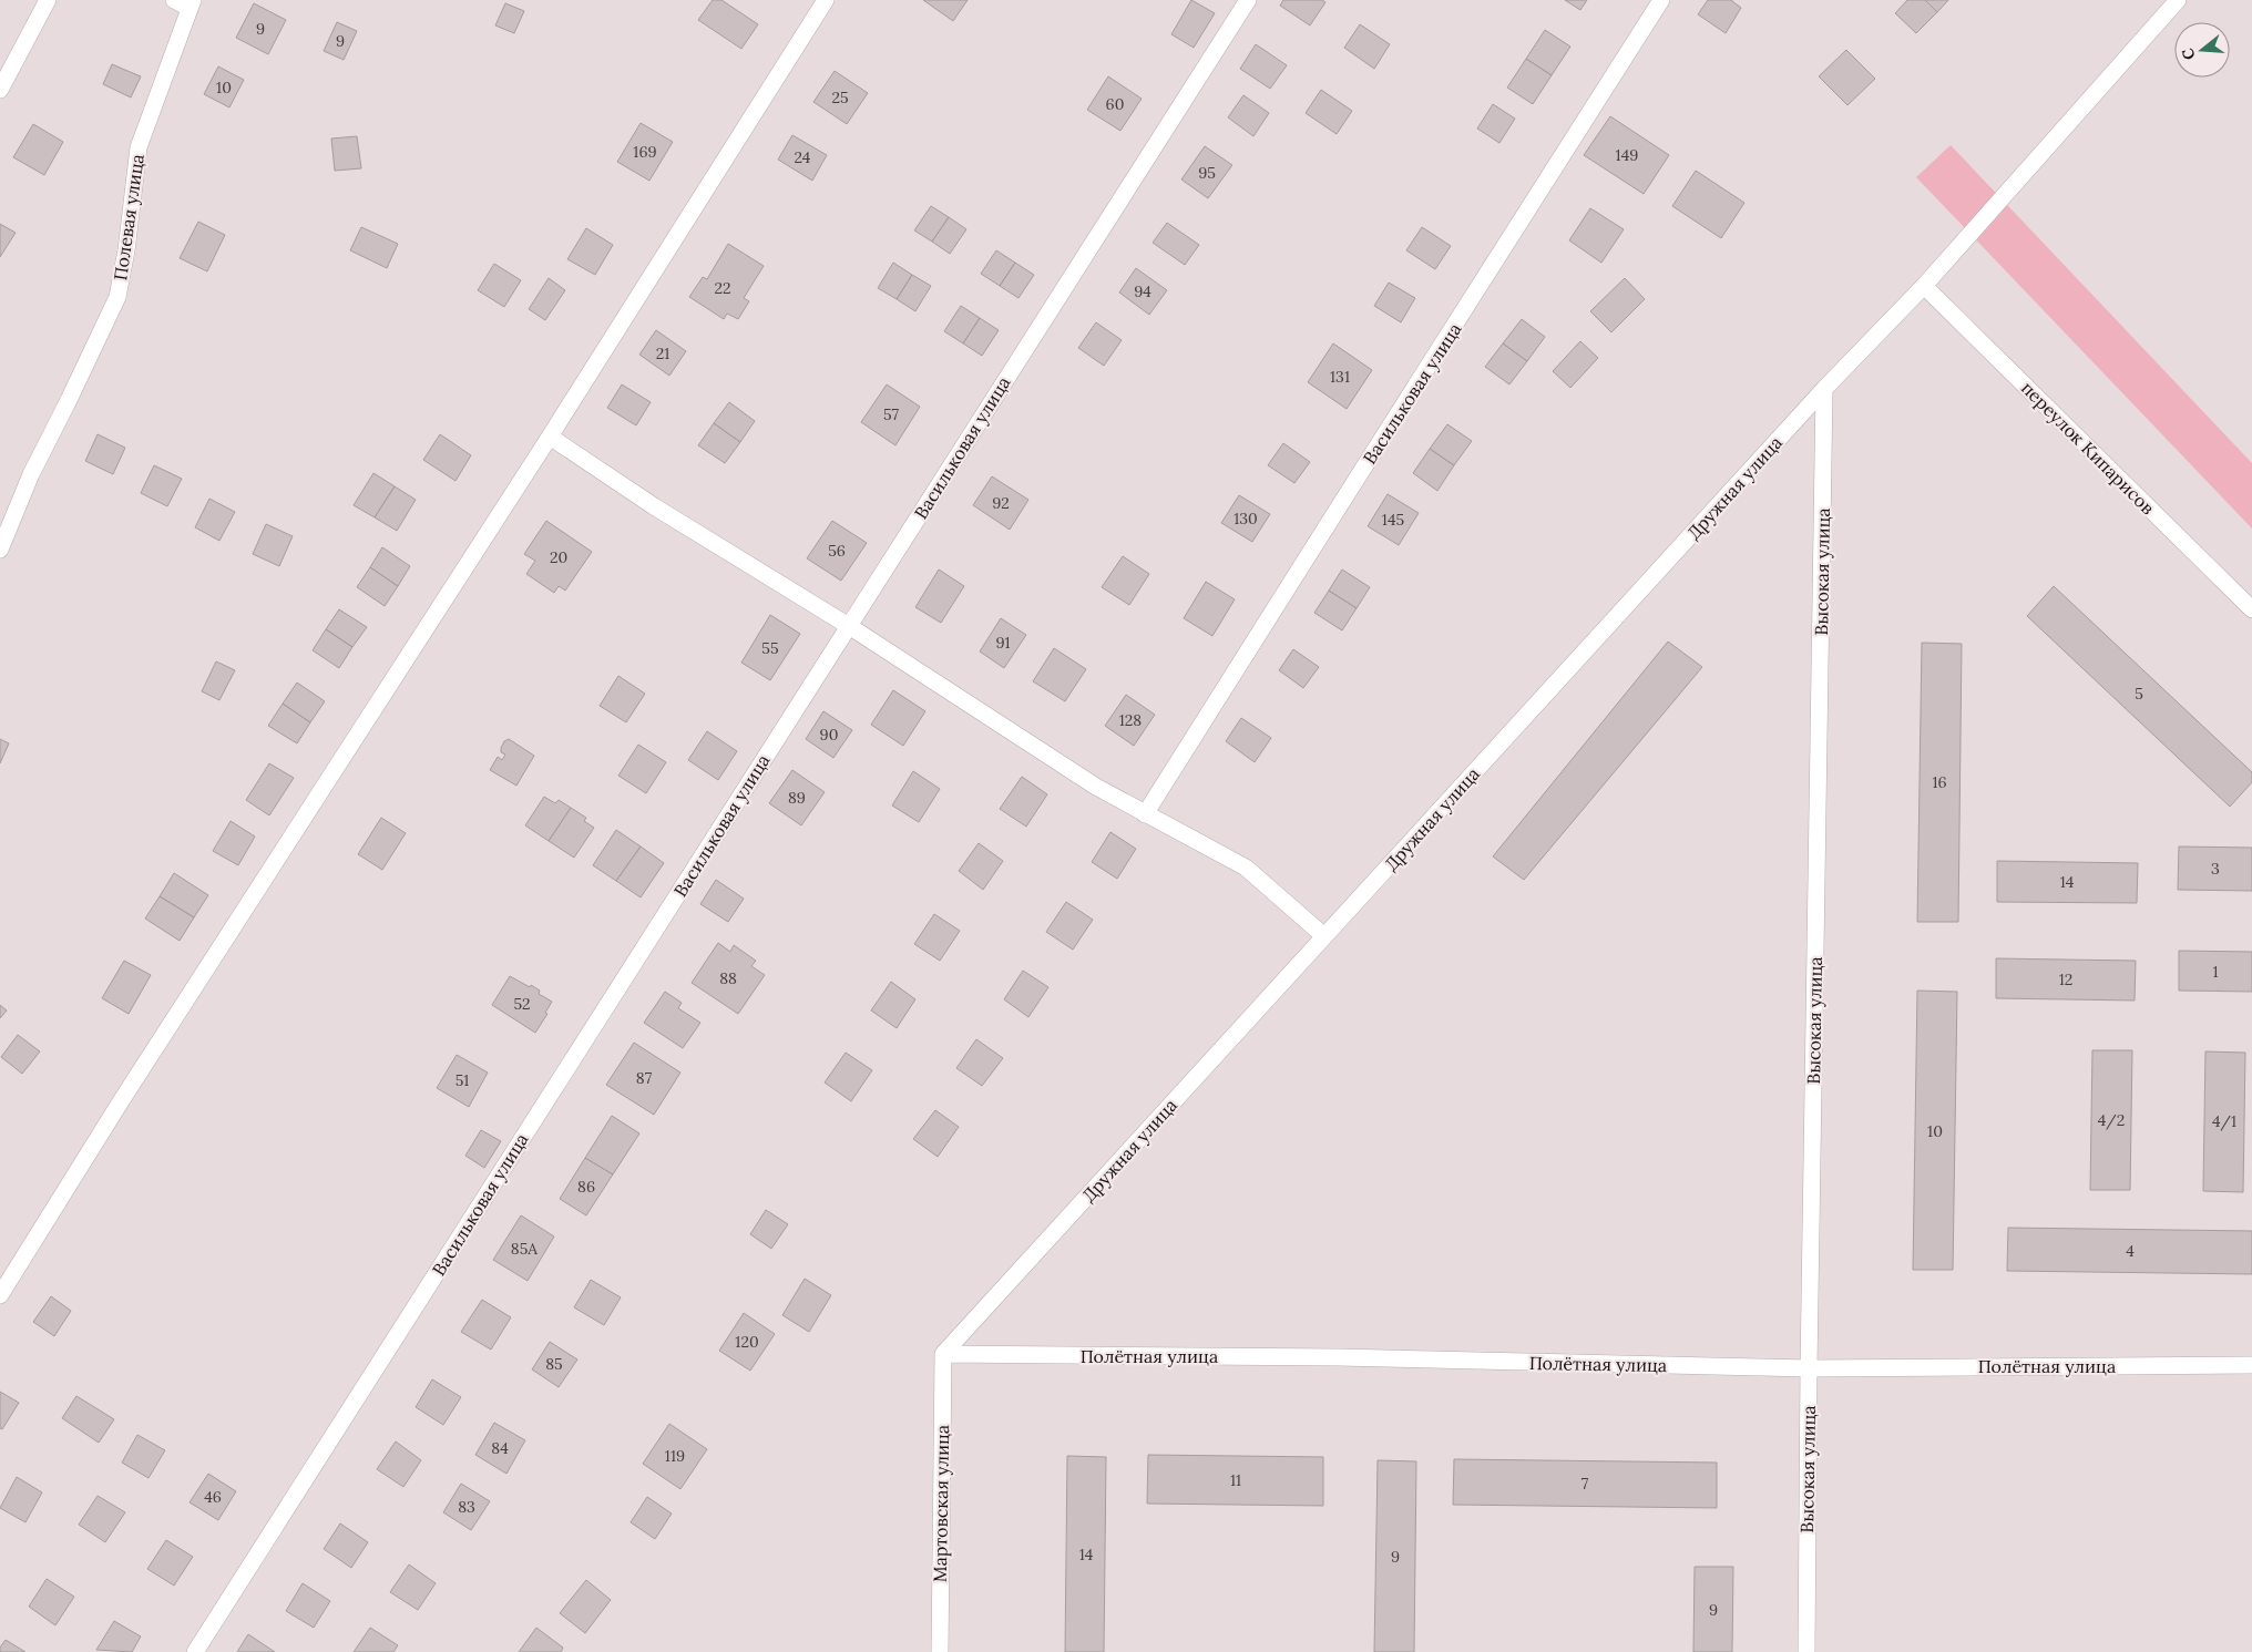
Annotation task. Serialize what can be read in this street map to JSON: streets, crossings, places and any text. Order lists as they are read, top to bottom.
{
  "streets": {
    "street": [
      "Полевая улица",
      "Васильковая улица",
      "переулок Кипарисов",
      "Дружная улица",
      "Высокая улица",
      "Полётная улица",
      "Мартовская улица"
    ]
  },
  "crossings": [
    ["переулок Кипарисов", "Дружная улица"],
    ["Дружная улица", "Высокая улица"],
    ["Дружная улица", "Полётная улица"],
    ["Дружная улица", "Мартовская улица"],
    ["Высокая улица", "Полётная улица"],
    ["Полётная улица", "Мартовская улица"]
  ],
  "house_numbers": [
    "9",
    "9",
    "10",
    "25",
    "60",
    "169",
    "149",
    "24",
    "95",
    "22",
    "94",
    "21",
    "131",
    "57",
    "92",
    "130",
    "145",
    "56",
    "20",
    "91",
    "55",
    "5",
    "128",
    "90",
    "16",
    "89",
    "3",
    "14",
    "1",
    "88",
    "12",
    "52",
    "87",
    "51",
    "4/2",
    "4/1",
    "10",
    "86",
    "85А",
    "4",
    "120",
    "85",
    "84",
    "119",
    "11",
    "7",
    "46",
    "83",
    "14",
    "9",
    "9"
  ],
  "north": "left"
}
